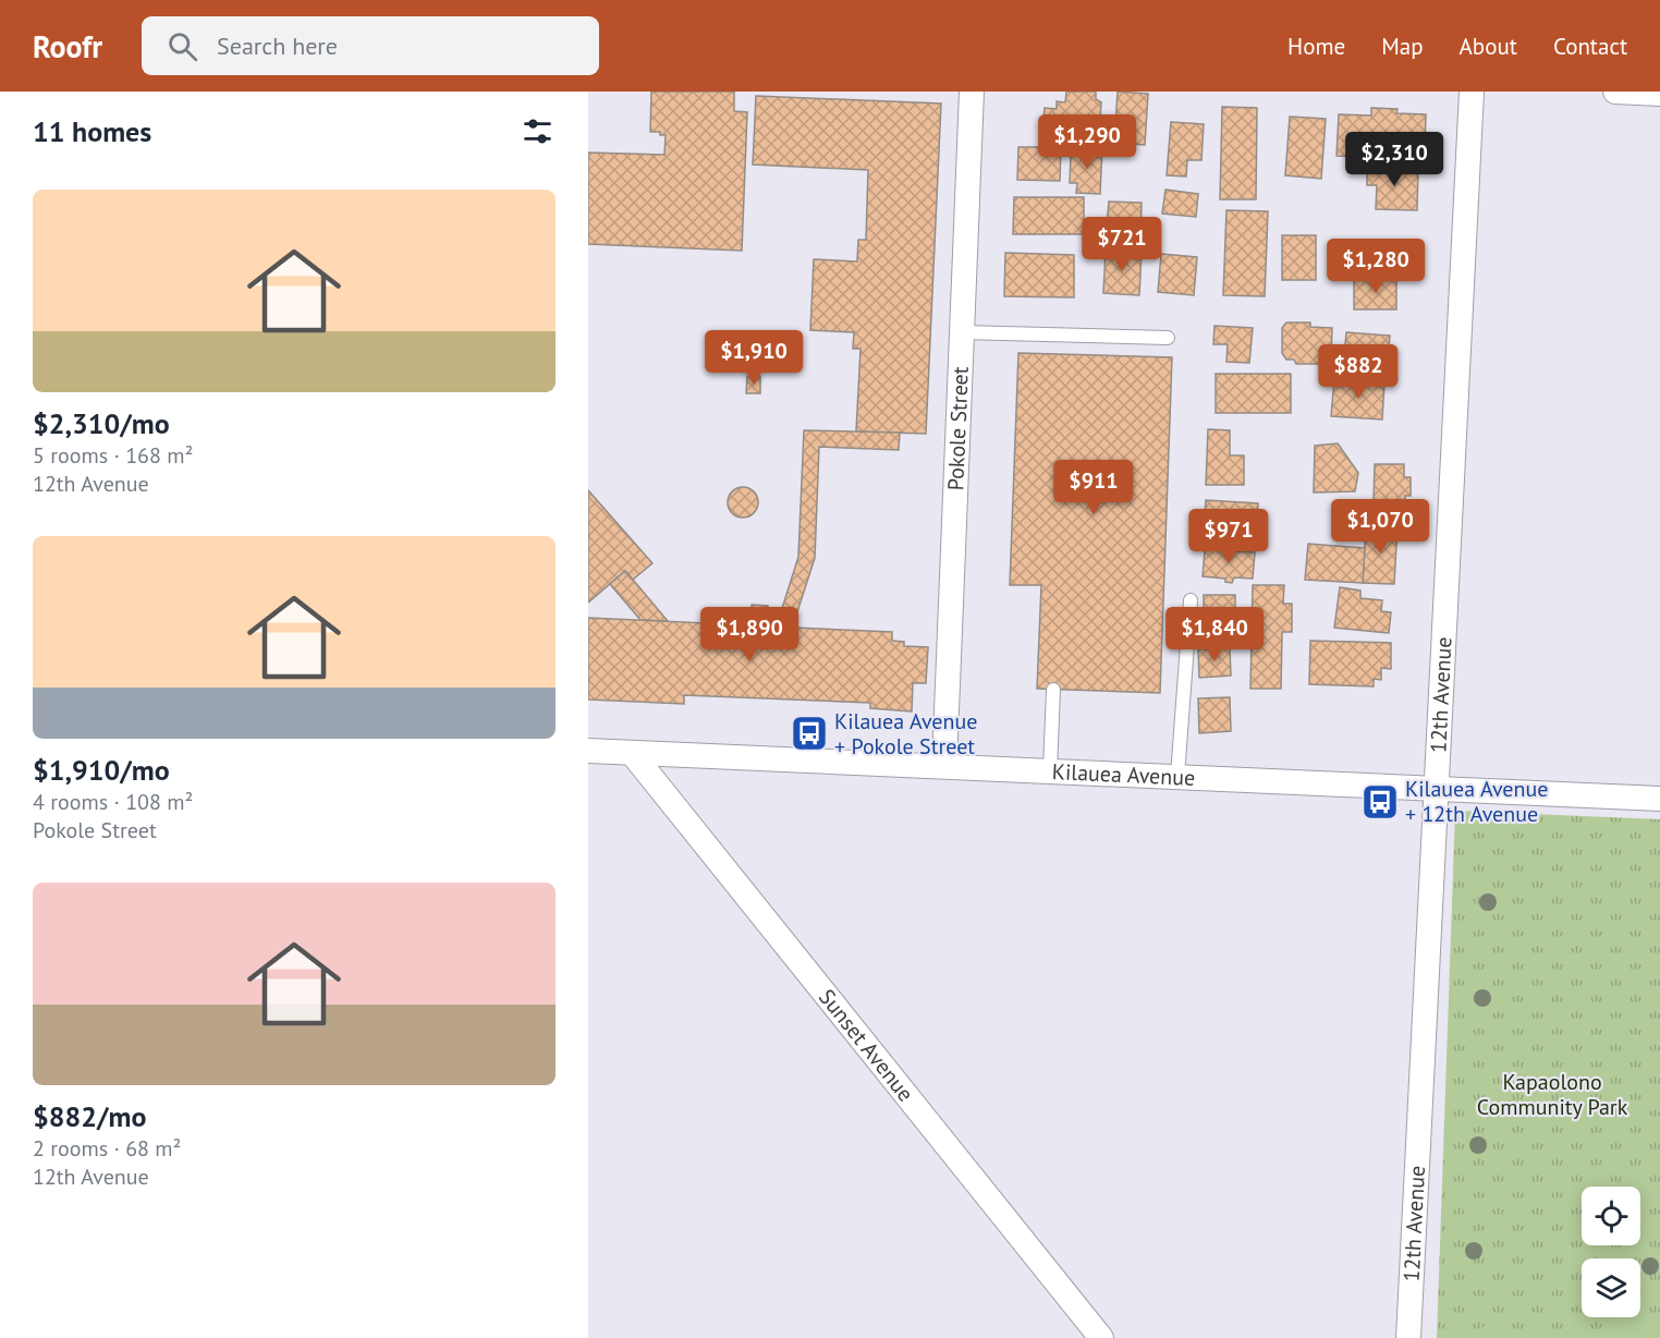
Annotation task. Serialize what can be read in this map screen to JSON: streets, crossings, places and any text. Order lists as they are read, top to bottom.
{
  "streets": {
    "street": [
      "Pokole Street",
      "12th Avenue",
      "Kilauea Avenue",
      "Sunset Avenue"
    ]
  },
  "crossings": [
    ["Pokole Street", "Kilauea Avenue"],
    ["12th Avenue", "Kilauea Avenue"],
    ["Kilauea Avenue", "Sunset Avenue"]
  ],
  "parks": ["Kapaolono Community Park"],
  "places": {
    "bus stop": ["Kilauea Avenue + Pokole Street", "Kilauea Avenue + 12th Avenue"]
  },
  "page": {
    "header": "Roofr",
    "search": "Search here",
    "nav": [
      "Home",
      "Map",
      "About",
      "Contact"
    ],
    "heading": "11 homes",
    "price": [
      "$1,290",
      "$2,310",
      "$721",
      "$1,280",
      "$1,910",
      "$882",
      "$911",
      "$1,070",
      "$971",
      "$1,890",
      "$1,840"
    ],
    "list": [
      {
        "name": "$2,310/mo",
        "note": "5 rooms · 168 m² · 12th Avenue"
      },
      {
        "name": "$1,910/mo",
        "note": "4 rooms · 108 m² · Pokole Street"
      },
      {
        "name": "$882/mo",
        "note": "2 rooms · 68 m² · 12th Avenue"
      }
    ]
  }
}
